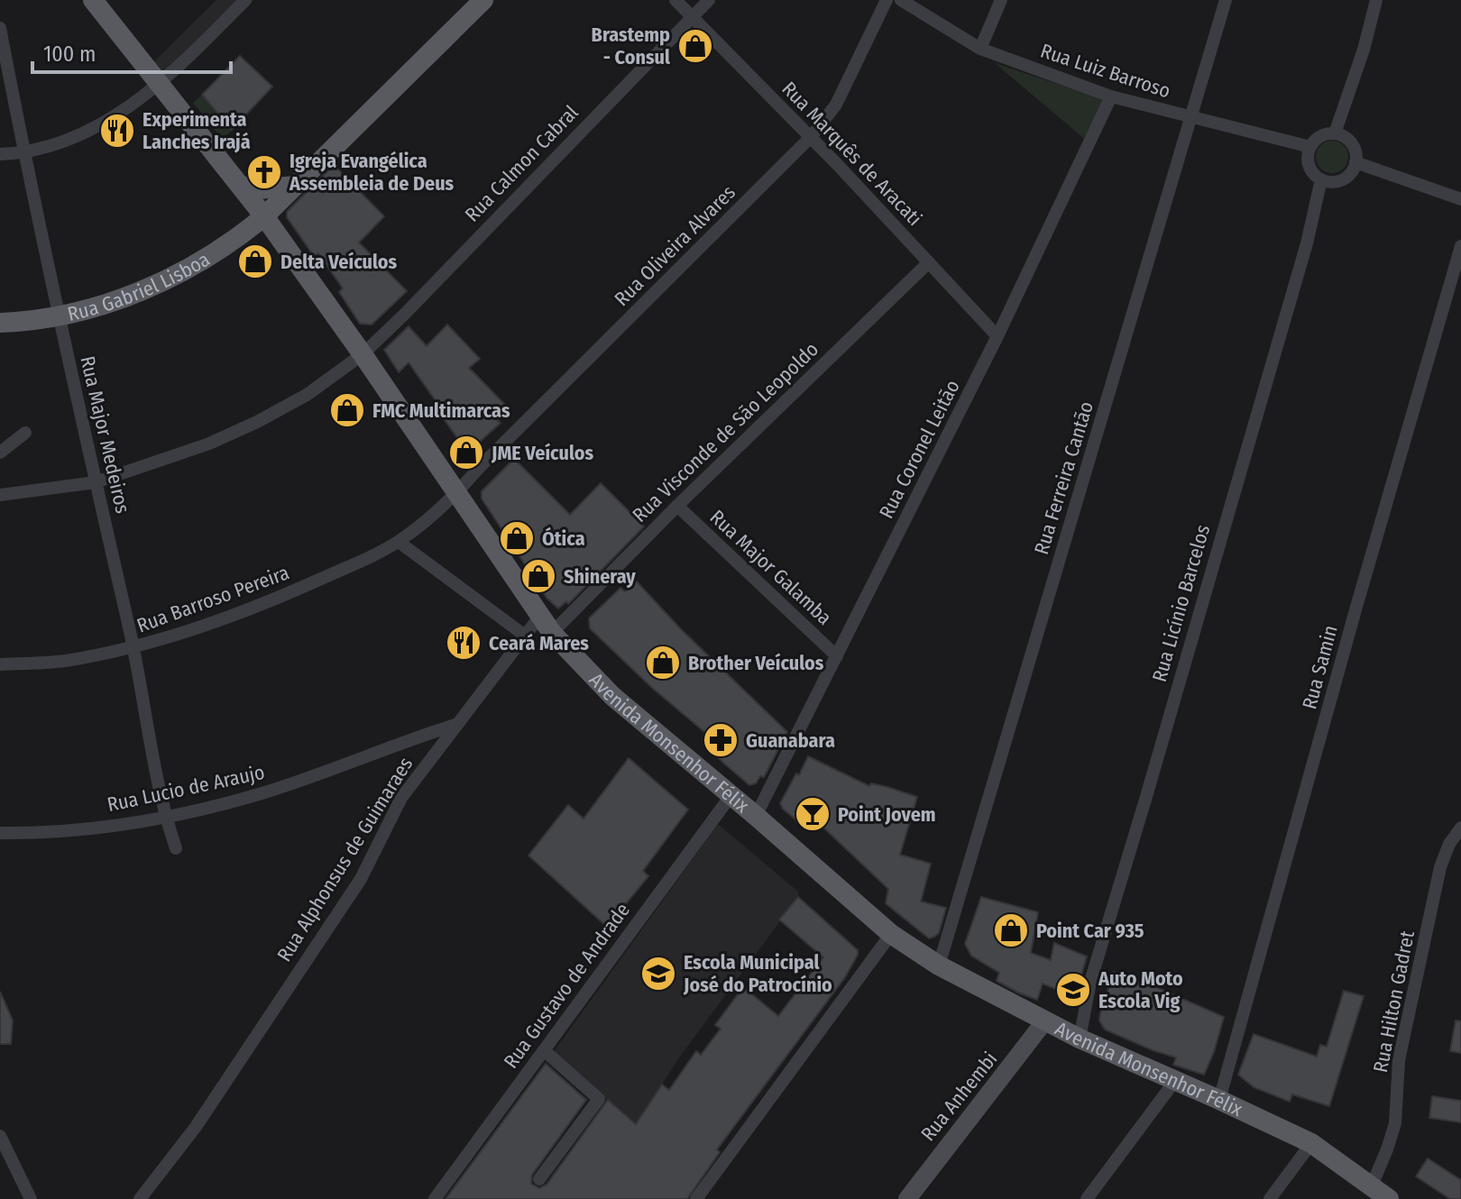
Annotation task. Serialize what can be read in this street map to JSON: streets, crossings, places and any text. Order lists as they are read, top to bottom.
{
  "streets": {
    "main road": ["Rua Gabriel Lisboa", "Avenida Monsenhor Félix"],
    "street": [
      "Rua Luiz Barroso",
      "Rua Marquês de Aracati",
      "Rua Calmon Cabral",
      "Rua Oliveira Alvares",
      "Rua Visconde de São Leopoldo",
      "Rua Major Medeiros",
      "Rua Coronel Leitão",
      "Rua Ferreira Cantão",
      "Rua Major Galamba",
      "Rua Barroso Pereira",
      "Rua Licínio Barcelos",
      "Rua Samin",
      "Rua Lucio de Araujo",
      "Rua Alphonsus de Guimaraes",
      "Rua Gustavo de Andrade",
      "Rua Hilton Gadret",
      "Rua Anhembi"
    ]
  },
  "crossings": [
    ["Rua Luiz Barroso", "Rua Coronel Leitão"],
    ["Rua Luiz Barroso", "Rua Ferreira Cantão"],
    ["Rua Luiz Barroso", "Rua Licínio Barcelos"],
    ["Rua Marquês de Aracati", "Rua Calmon Cabral"],
    ["Rua Marquês de Aracati", "Rua Oliveira Alvares"],
    ["Rua Marquês de Aracati", "Rua Visconde de São Leopoldo"],
    ["Rua Marquês de Aracati", "Rua Coronel Leitão"],
    ["Rua Calmon Cabral", "Rua Major Medeiros"],
    ["Rua Calmon Cabral", "Avenida Monsenhor Félix"],
    ["Rua Oliveira Alvares", "Rua Barroso Pereira"],
    ["Rua Oliveira Alvares", "Avenida Monsenhor Félix"],
    ["Rua Gabriel Lisboa", "Rua Major Medeiros"],
    ["Rua Gabriel Lisboa", "Avenida Monsenhor Félix"],
    ["Rua Visconde de São Leopoldo", "Rua Major Galamba"],
    ["Rua Visconde de São Leopoldo", "Avenida Monsenhor Félix"],
    ["Rua Visconde de São Leopoldo", "Rua Alphonsus de Guimaraes"],
    ["Rua Major Medeiros", "Rua Barroso Pereira"],
    ["Rua Major Medeiros", "Rua Lucio de Araujo"],
    ["Rua Coronel Leitão", "Rua Major Galamba"],
    ["Rua Coronel Leitão", "Avenida Monsenhor Félix"],
    ["Rua Ferreira Cantão", "Avenida Monsenhor Félix"],
    ["Rua Barroso Pereira", "Avenida Monsenhor Félix"],
    ["Rua Licínio Barcelos", "Avenida Monsenhor Félix"],
    ["Rua Samin", "Avenida Monsenhor Félix"],
    ["Avenida Monsenhor Félix", "Rua Alphonsus de Guimaraes"],
    ["Avenida Monsenhor Félix", "Rua Gustavo de Andrade"],
    ["Avenida Monsenhor Félix", "Rua Hilton Gadret"],
    ["Avenida Monsenhor Félix", "Rua Anhembi"],
    ["Rua Lucio de Araujo", "Rua Alphonsus de Guimaraes"]
  ],
  "places": {
    "shop": [
      "Brastemp - Consul",
      "Delta Veículos",
      "FMC Multimarcas",
      "JME Veículos",
      "Ótica",
      "Shineray",
      "Brother Veículos",
      "Point Car 935"
    ],
    "restaurant": ["Experimenta Lanches Irajá", "Ceará Mares"],
    "church": ["Igreja Evangélica Assembleia de Deus"],
    "pharmacy": ["Guanabara"],
    "bar": ["Point Jovem"],
    "school or university": ["Escola Municipal José do Patrocínio", "Auto Moto Escola Vig"]
  },
  "scale_bar": "100 m"
}
